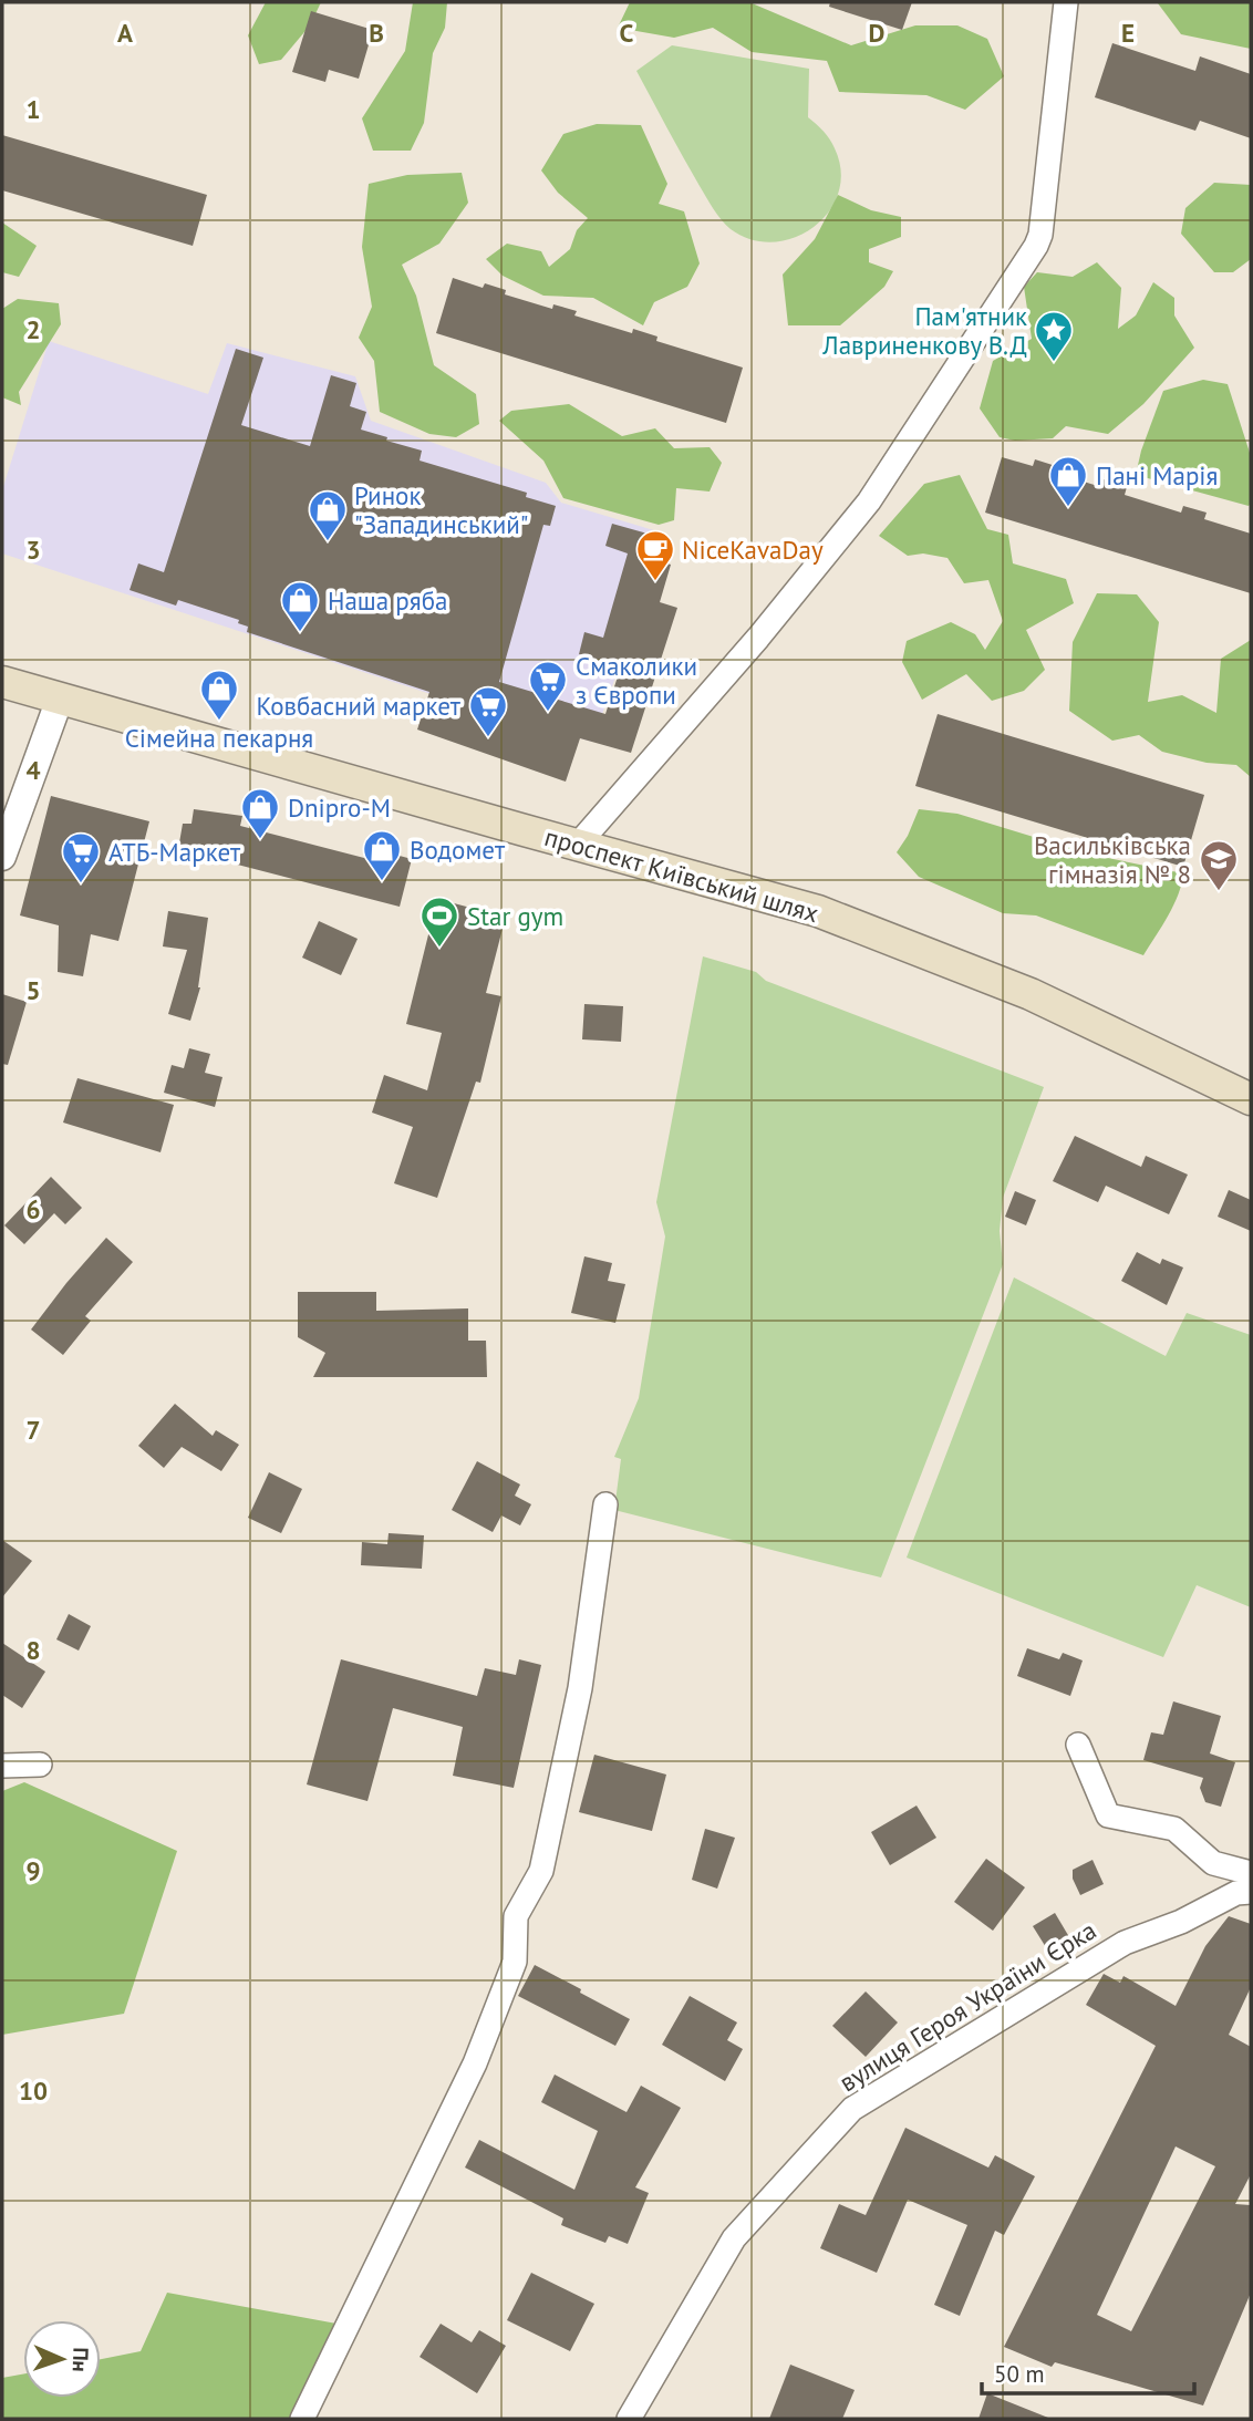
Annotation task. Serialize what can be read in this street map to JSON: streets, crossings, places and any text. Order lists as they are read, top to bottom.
{
  "streets": {
    "main road": ["проспект Київський шлях"],
    "street": ["вулиця Героя України Єрка"]
  },
  "places": {
    "place": ["Пам'ятник Лавриненкову В.Д"],
    "shop": [
      "Панi Марiя",
      "Ринок \"Западинський\"",
      "Наша ряба",
      "Сімейна пекарня",
      "Dnipro-M",
      "Водомет"
    ],
    "cafe": ["NiceKavaDay"],
    "supermarket": ["Смаколики з Європи", "Ковбасний маркет", "АТБ-Маркет"],
    "school or university": ["Васильківська гімназія № 8"],
    "sports": ["Star gym"]
  },
  "scale_bar": "50 m",
  "north": "right",
  "grid": {
    "columns": [
      "A",
      "B",
      "C",
      "D",
      "E"
    ],
    "rows": [
      "1",
      "2",
      "3",
      "4",
      "5",
      "6",
      "7",
      "8",
      "9",
      "10"
    ]
  }
}
